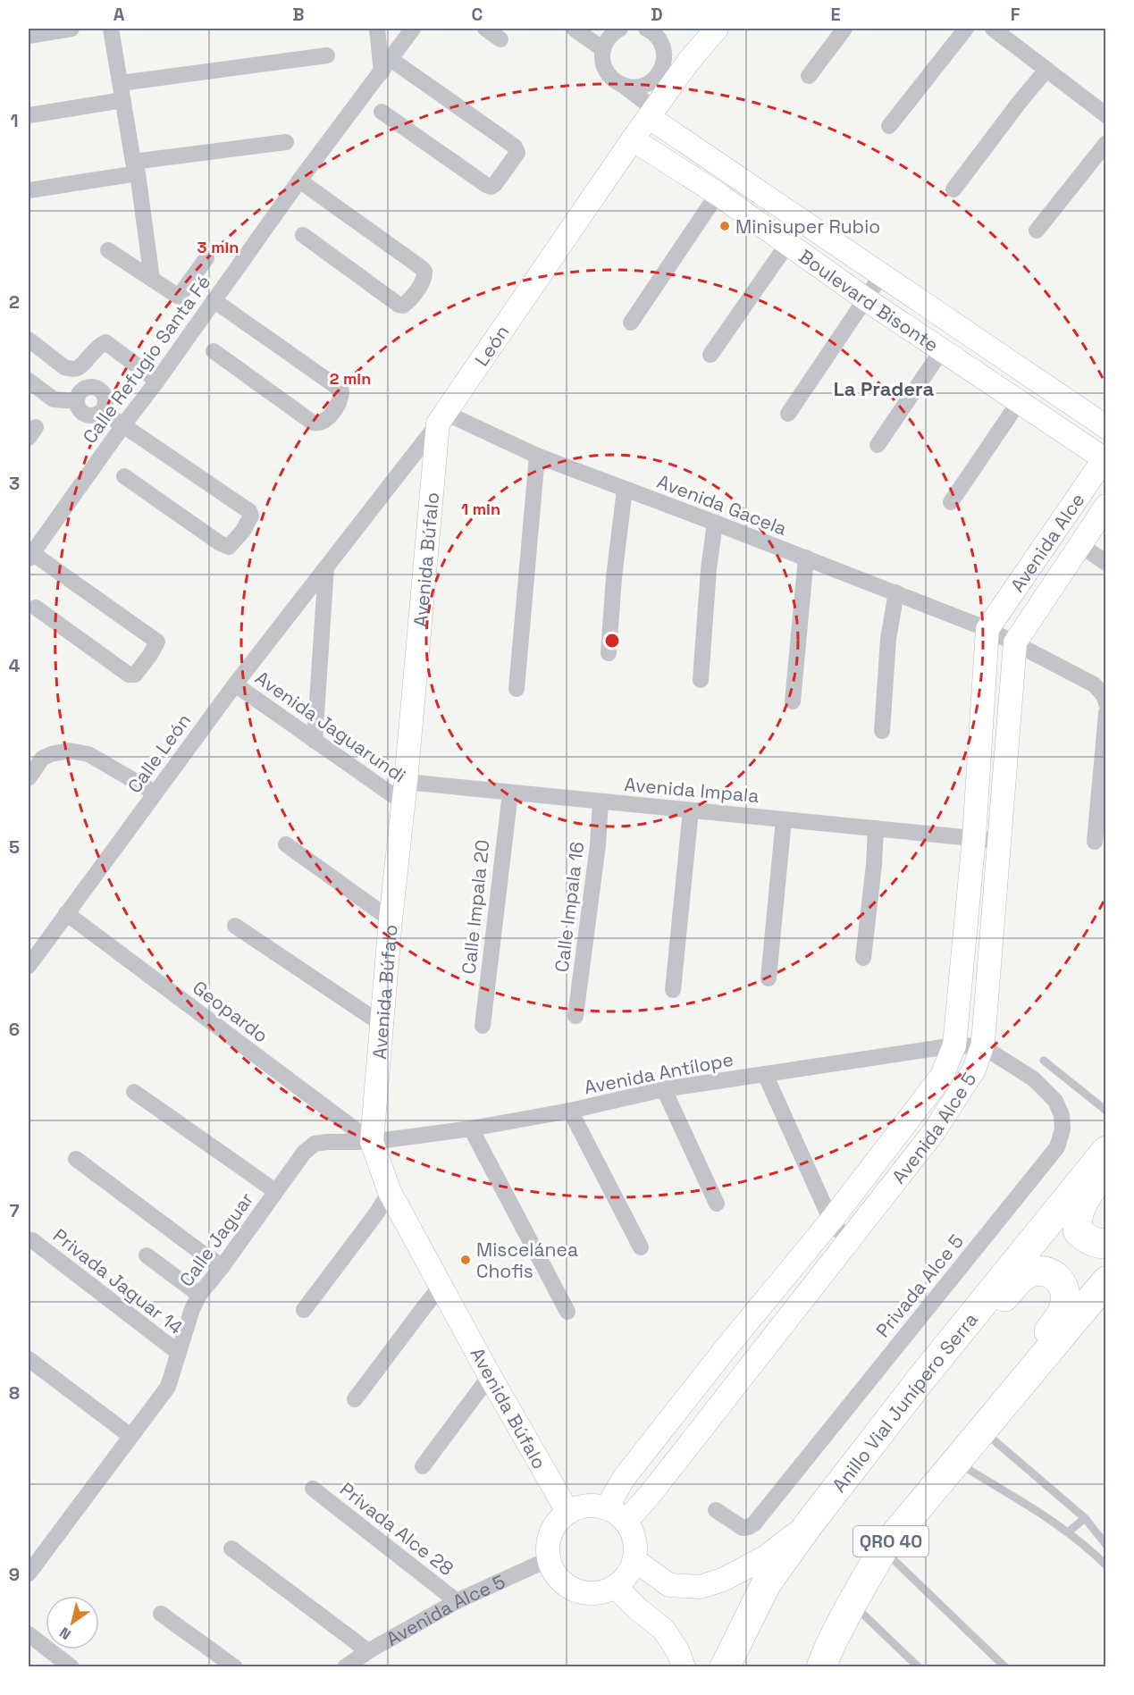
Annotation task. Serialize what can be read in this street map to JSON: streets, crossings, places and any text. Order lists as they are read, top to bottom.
{
  "streets": {
    "highway": ["Anillo Vial Junípero Serra", "QRO 40"],
    "street": [
      "Boulevard Bisonte",
      "León",
      "Calle Refugio Santa Fé",
      "Avenida Gacela",
      "Avenida Alce",
      "Avenida Búfalo",
      "Avenida Jaguarundi",
      "Calle León",
      "Avenida Impala",
      "Calle Impala 20",
      "Calle Impala 16",
      "Geopardo",
      "Avenida Antílope",
      "Avenida Alce 5",
      "Calle Jaguar",
      "Privada Jaguar 14",
      "Privada Alce 5",
      "Privada Alce 28"
    ]
  },
  "crossings": [
    ["Boulevard Bisonte", "León"],
    ["Boulevard Bisonte", "Avenida Alce"],
    ["León", "Avenida Gacela"],
    ["León", "Avenida Búfalo"],
    ["León", "Calle León"],
    ["Avenida Gacela", "Avenida Alce"],
    ["Avenida Gacela", "Avenida Búfalo"],
    ["Avenida Gacela", "Avenida Alce 5"],
    ["Avenida Alce", "Avenida Alce 5"],
    ["Avenida Búfalo", "Avenida Jaguarundi"],
    ["Avenida Búfalo", "Avenida Impala"],
    ["Avenida Búfalo", "Geopardo"],
    ["Avenida Búfalo", "Avenida Antílope"],
    ["Avenida Búfalo", "Avenida Alce 5"],
    ["Avenida Búfalo", "Calle Jaguar"],
    ["Avenida Jaguarundi", "Calle León"],
    ["Avenida Jaguarundi", "Avenida Impala"],
    ["Calle León", "Geopardo"],
    ["Avenida Impala", "Calle Impala 20"],
    ["Avenida Impala", "Calle Impala 16"],
    ["Avenida Impala", "Avenida Alce 5"],
    ["Geopardo", "Avenida Antílope"],
    ["Geopardo", "Calle Jaguar"],
    ["Avenida Antílope", "Avenida Alce 5"],
    ["Avenida Antílope", "Calle Jaguar"],
    ["Avenida Antílope", "Privada Alce 5"],
    ["Avenida Alce 5", "Privada Alce 5"],
    ["Avenida Alce 5", "Privada Alce 28"],
    ["Calle Jaguar", "Privada Jaguar 14"]
  ],
  "districts": ["La Pradera"],
  "places": ["Minisuper Rubio", "Miscelánea Chofis"],
  "north": "bottom left",
  "grid": {
    "columns": [
      "A",
      "B",
      "C",
      "D",
      "E",
      "F"
    ],
    "rows": [
      "1",
      "2",
      "3",
      "4",
      "5",
      "6",
      "7",
      "8",
      "9"
    ]
  },
  "rings": ["3 min", "2 min", "1 min"]
}
